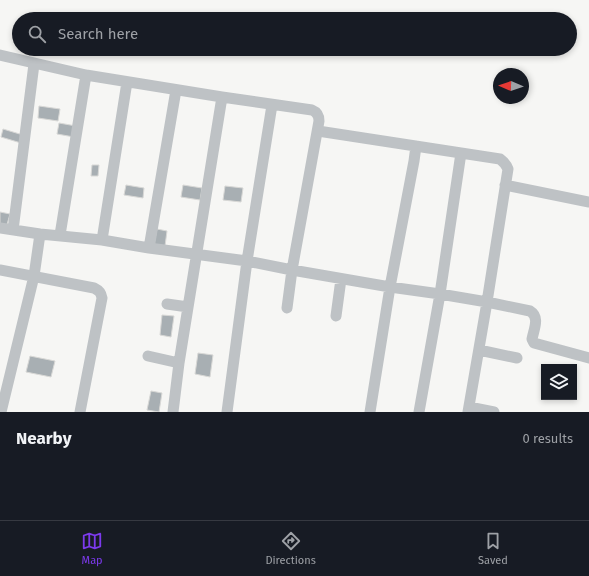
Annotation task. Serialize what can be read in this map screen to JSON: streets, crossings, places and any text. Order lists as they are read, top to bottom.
{
  "north": "left",
  "page": {
    "search": "Search here",
    "heading": ["Nearby", "0 results"],
    "nav": ["Map", "Directions", "Saved"]
  }
}
